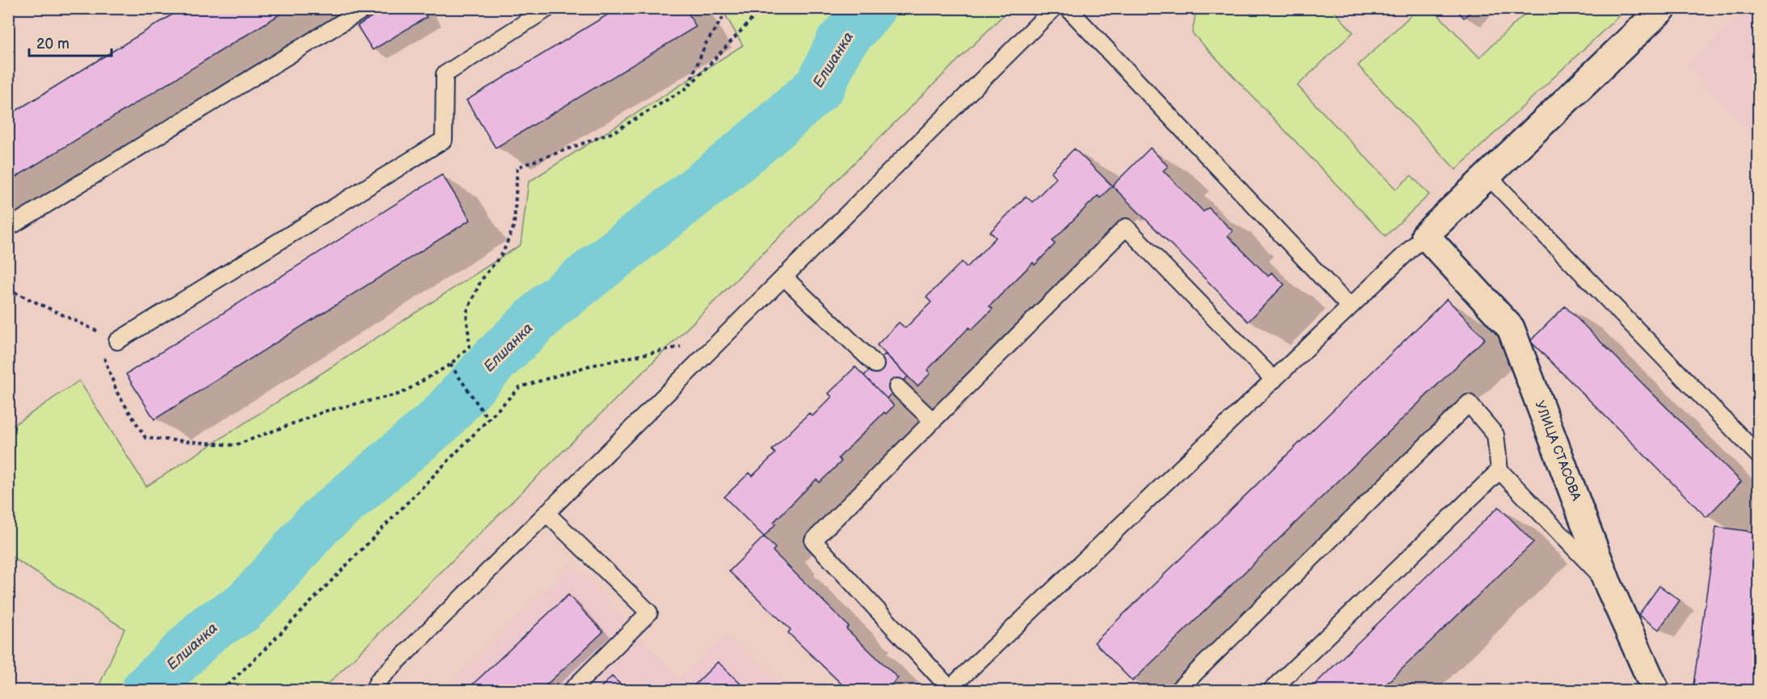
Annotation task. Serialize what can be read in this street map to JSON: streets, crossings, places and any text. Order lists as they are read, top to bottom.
{
  "streets": {
    "street": ["УЛИЦА СТАСОВА"]
  },
  "water": ["Елшанка"],
  "scale_bar": "20 m"
}
